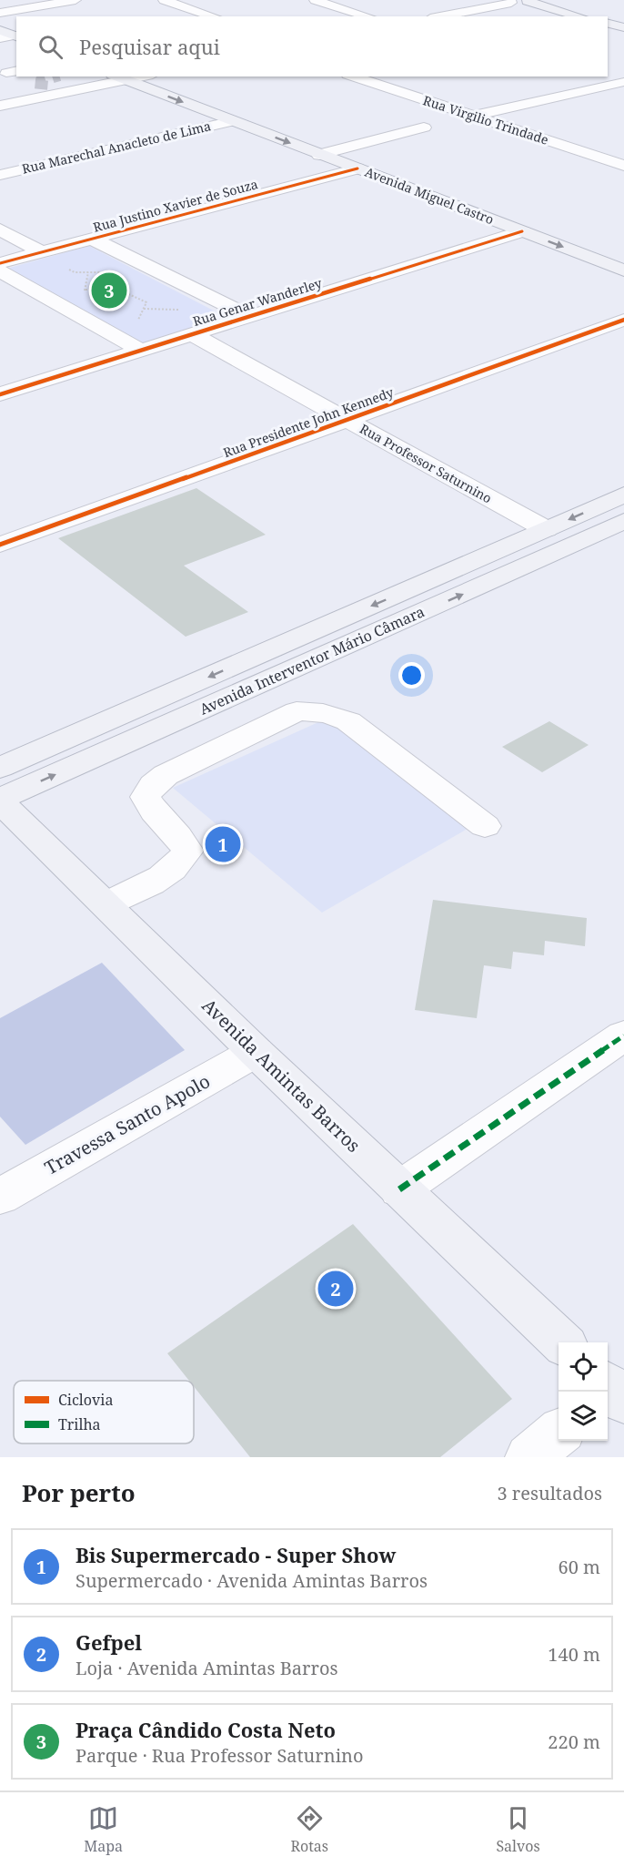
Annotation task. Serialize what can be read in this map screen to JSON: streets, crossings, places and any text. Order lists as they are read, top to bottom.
{
  "streets": {
    "main road": ["Avenida Miguel Castro", "Avenida Interventor Mário Câmara", "Avenida Amintas Barros"],
    "street": [
      "Rua Virgilio Trindade",
      "Rua Marechal Anacleto de Lima",
      "Rua Justino Xavier de Souza",
      "Rua Genar Wanderley",
      "Rua Presidente John Kennedy",
      "Rua Professor Saturnino",
      "Travessa Santo Apolo"
    ]
  },
  "crossings": [
    ["Rua Marechal Anacleto de Lima", "Avenida Miguel Castro"],
    ["Avenida Miguel Castro", "Rua Justino Xavier de Souza"],
    ["Avenida Miguel Castro", "Rua Genar Wanderley"],
    ["Rua Genar Wanderley", "Rua Professor Saturnino"],
    ["Rua Presidente John Kennedy", "Rua Professor Saturnino"],
    ["Rua Professor Saturnino", "Avenida Interventor Mário Câmara"],
    ["Avenida Interventor Mário Câmara", "Avenida Amintas Barros"],
    ["Avenida Amintas Barros", "Travessa Santo Apolo"]
  ],
  "one_way": ["Avenida Miguel Castro"],
  "legend": ["Ciclovia", "Trilha"],
  "page": {
    "search": "Pesquisar aqui",
    "pins": ["3", "1", "2"],
    "heading": ["Por perto", "3 resultados"],
    "list": [
      {
        "mark": "1",
        "name": "Bis Supermercado - Super Show",
        "note": "Supermercado · Avenida Amintas Barros",
        "value": "60 m"
      },
      {
        "mark": "2",
        "name": "Gefpel",
        "note": "Loja · Avenida Amintas Barros",
        "value": "140 m"
      },
      {
        "mark": "3",
        "name": "Praça Cândido Costa Neto",
        "note": "Parque · Rua Professor Saturnino",
        "value": "220 m"
      }
    ],
    "nav": ["Mapa", "Rotas", "Salvos"]
  }
}
